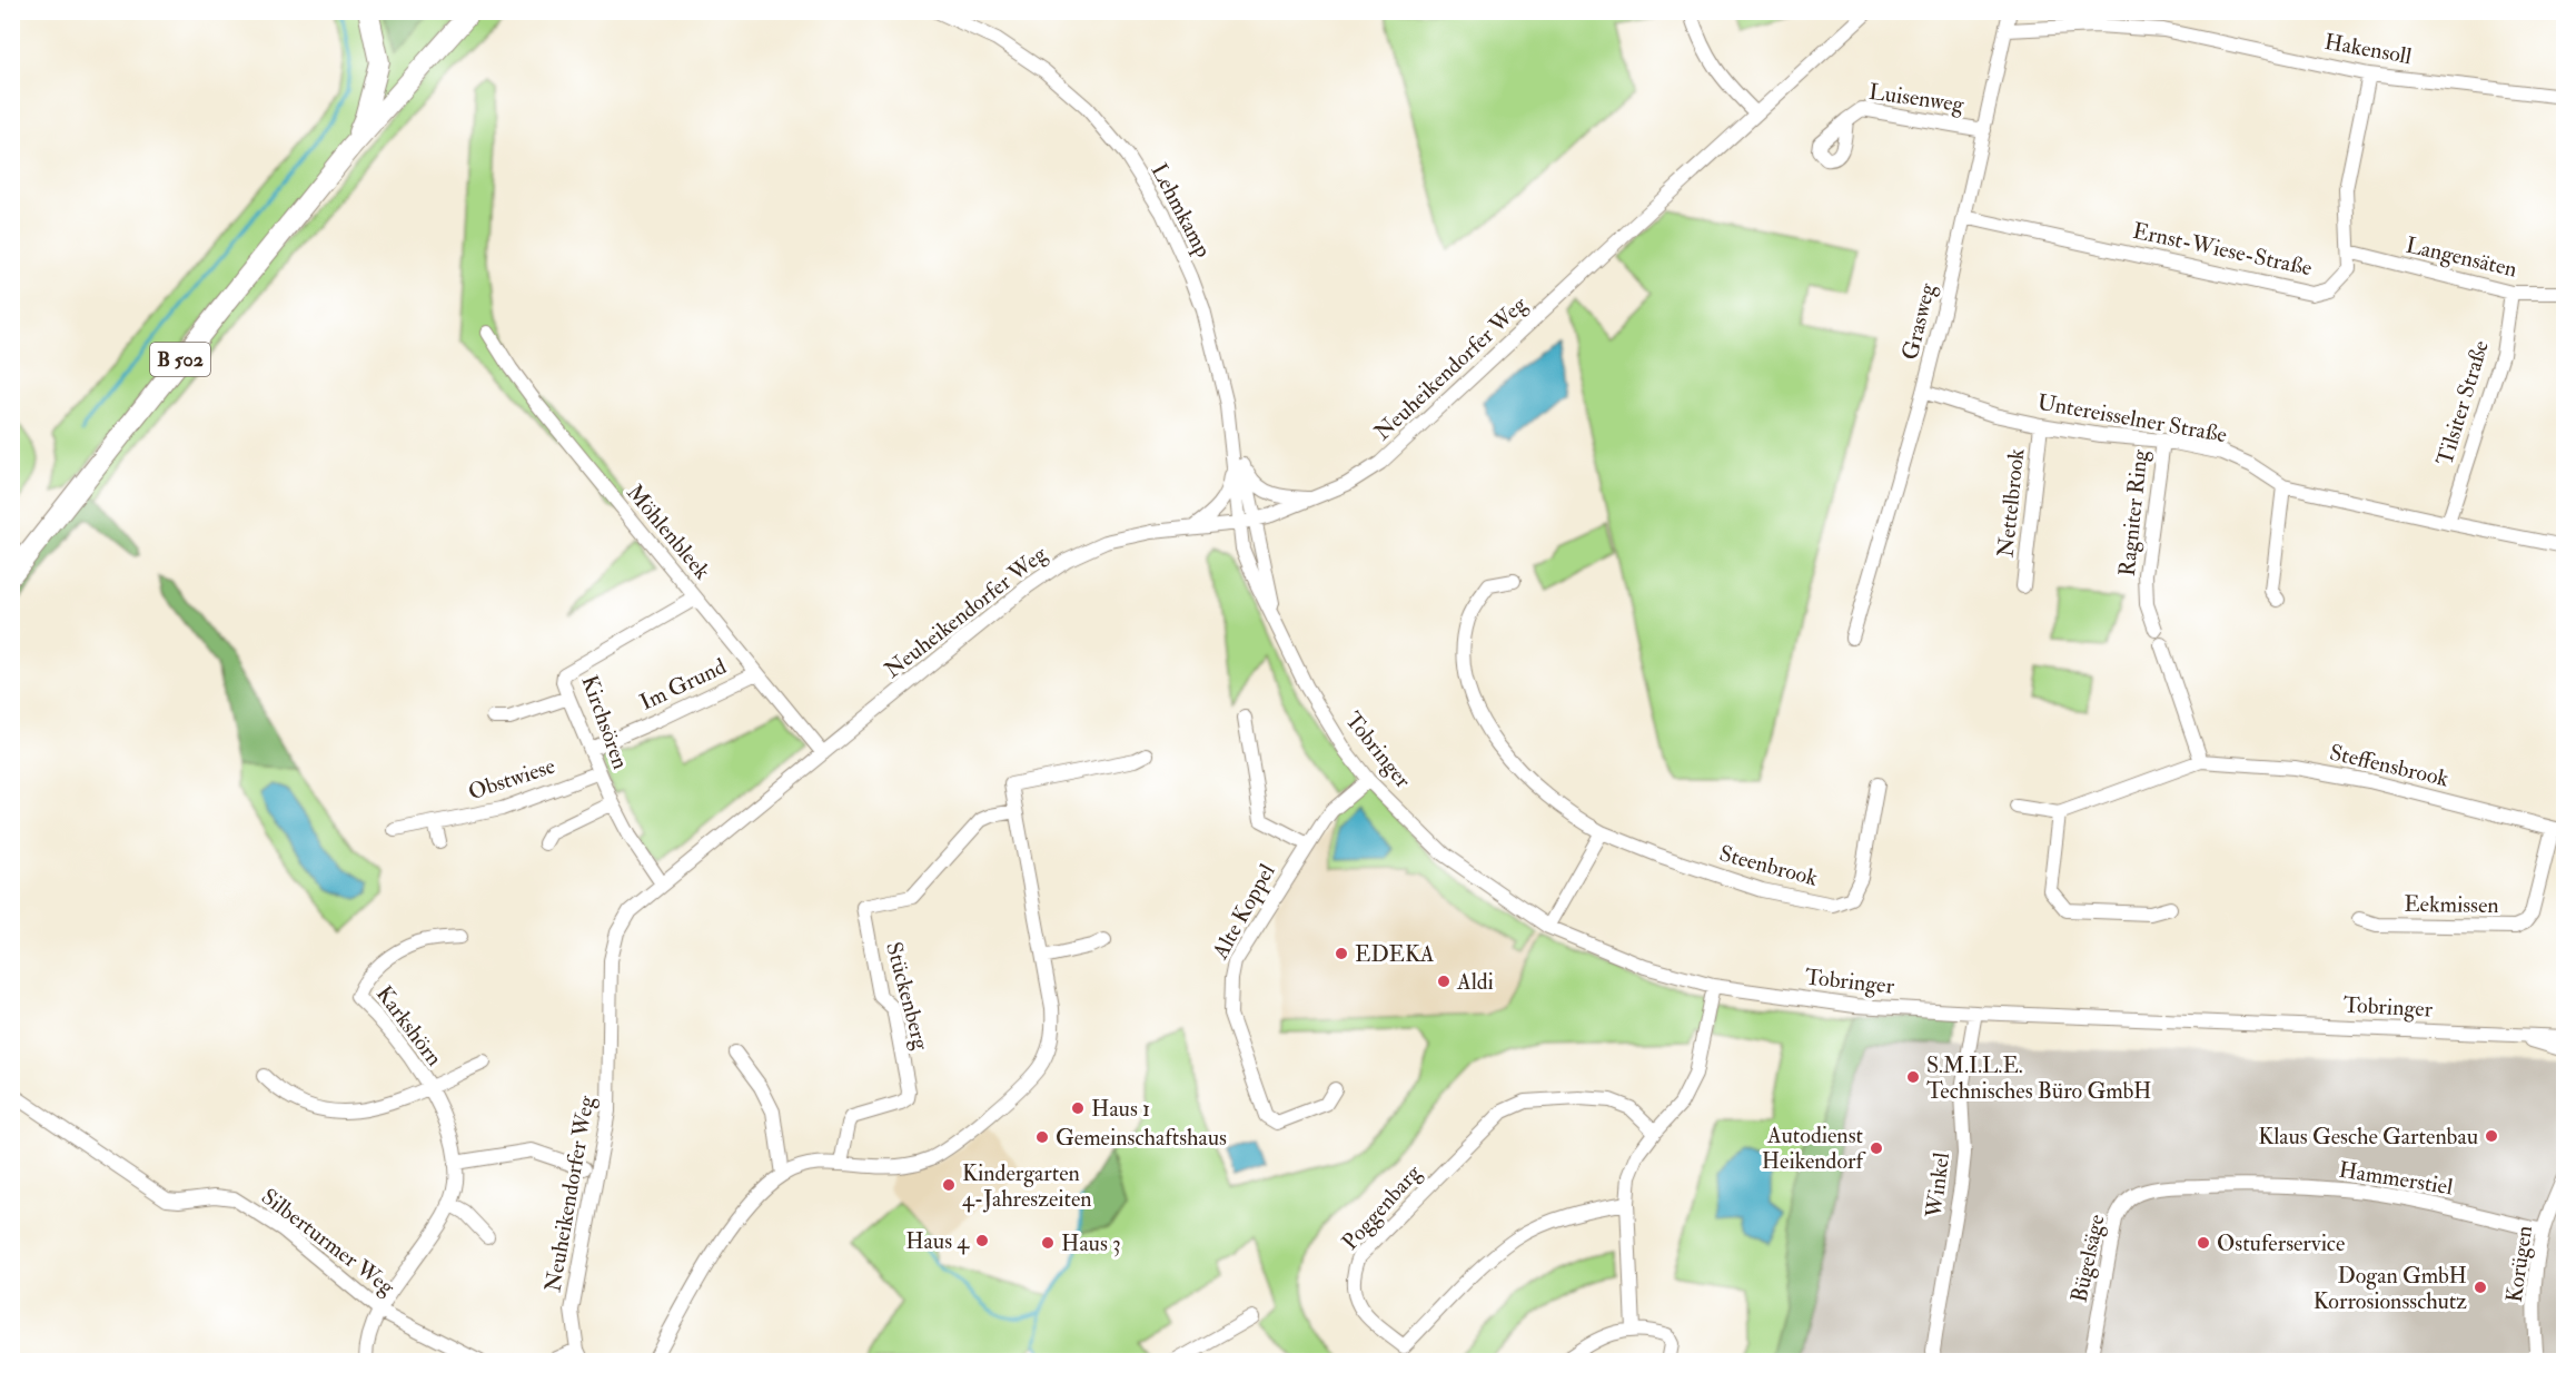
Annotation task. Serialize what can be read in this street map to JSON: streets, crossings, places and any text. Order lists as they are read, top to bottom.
{
  "streets": {
    "highway": ["B 502"],
    "street": [
      "Hakensoll",
      "Luisenweg",
      "Lehmkamp",
      "Ernst-Wiese-Straße",
      "Langensäten",
      "Grasweg",
      "Neuheikendorfer Weg",
      "Tilsiter Straße",
      "Untereisselner Straße",
      "Nettelbrook",
      "Ragniter Ring",
      "Möhlenbleek",
      "Im Grund",
      "Kirchsören",
      "Tobringer",
      "Steffensbrook",
      "Obstwiese",
      "Steenbrook",
      "Eekmissen",
      "Alte Koppel",
      "Stückenberg",
      "Karkshörn",
      "Hammerstiel",
      "Winkel",
      "Poggenbarg",
      "Silberturmer Weg",
      "Bügelsäge",
      "Korügen"
    ]
  },
  "crossings": [
    ["Hakensoll", "Ernst-Wiese-Straße"],
    ["Hakensoll", "Grasweg"],
    ["Luisenweg", "Grasweg"],
    ["Ernst-Wiese-Straße", "Langensäten"],
    ["Ernst-Wiese-Straße", "Grasweg"],
    ["Langensäten", "Tilsiter Straße"],
    ["Grasweg", "Untereisselner Straße"],
    ["Neuheikendorfer Weg", "Möhlenbleek"],
    ["Neuheikendorfer Weg", "Kirchsören"],
    ["Neuheikendorfer Weg", "Tobringer"],
    ["Tilsiter Straße", "Untereisselner Straße"],
    ["Untereisselner Straße", "Nettelbrook"],
    ["Untereisselner Straße", "Ragniter Ring"],
    ["Möhlenbleek", "Im Grund"],
    ["Möhlenbleek", "Kirchsören"],
    ["Im Grund", "Kirchsören"],
    ["Kirchsören", "Obstwiese"],
    ["Tobringer", "Alte Koppel"],
    ["Tobringer", "Winkel"],
    ["Steffensbrook", "Eekmissen"],
    ["Karkshörn", "Silberturmer Weg"],
    ["Hammerstiel", "Bügelsäge"],
    ["Hammerstiel", "Korügen"]
  ],
  "places": [
    "EDEKA",
    "Aldi",
    "S.M.I.L.E. Technisches Büro GmbH",
    "Haus 1",
    "Klaus Gesche Gartenbau",
    "Gemeinschaftshaus",
    "Autodienst Heikendorf",
    "Kindergarten 4-Jahreszeiten",
    "Haus 4",
    "Haus 3",
    "Ostuferservice",
    "Dogan GmbH Korrosionsschutz"
  ]
}
